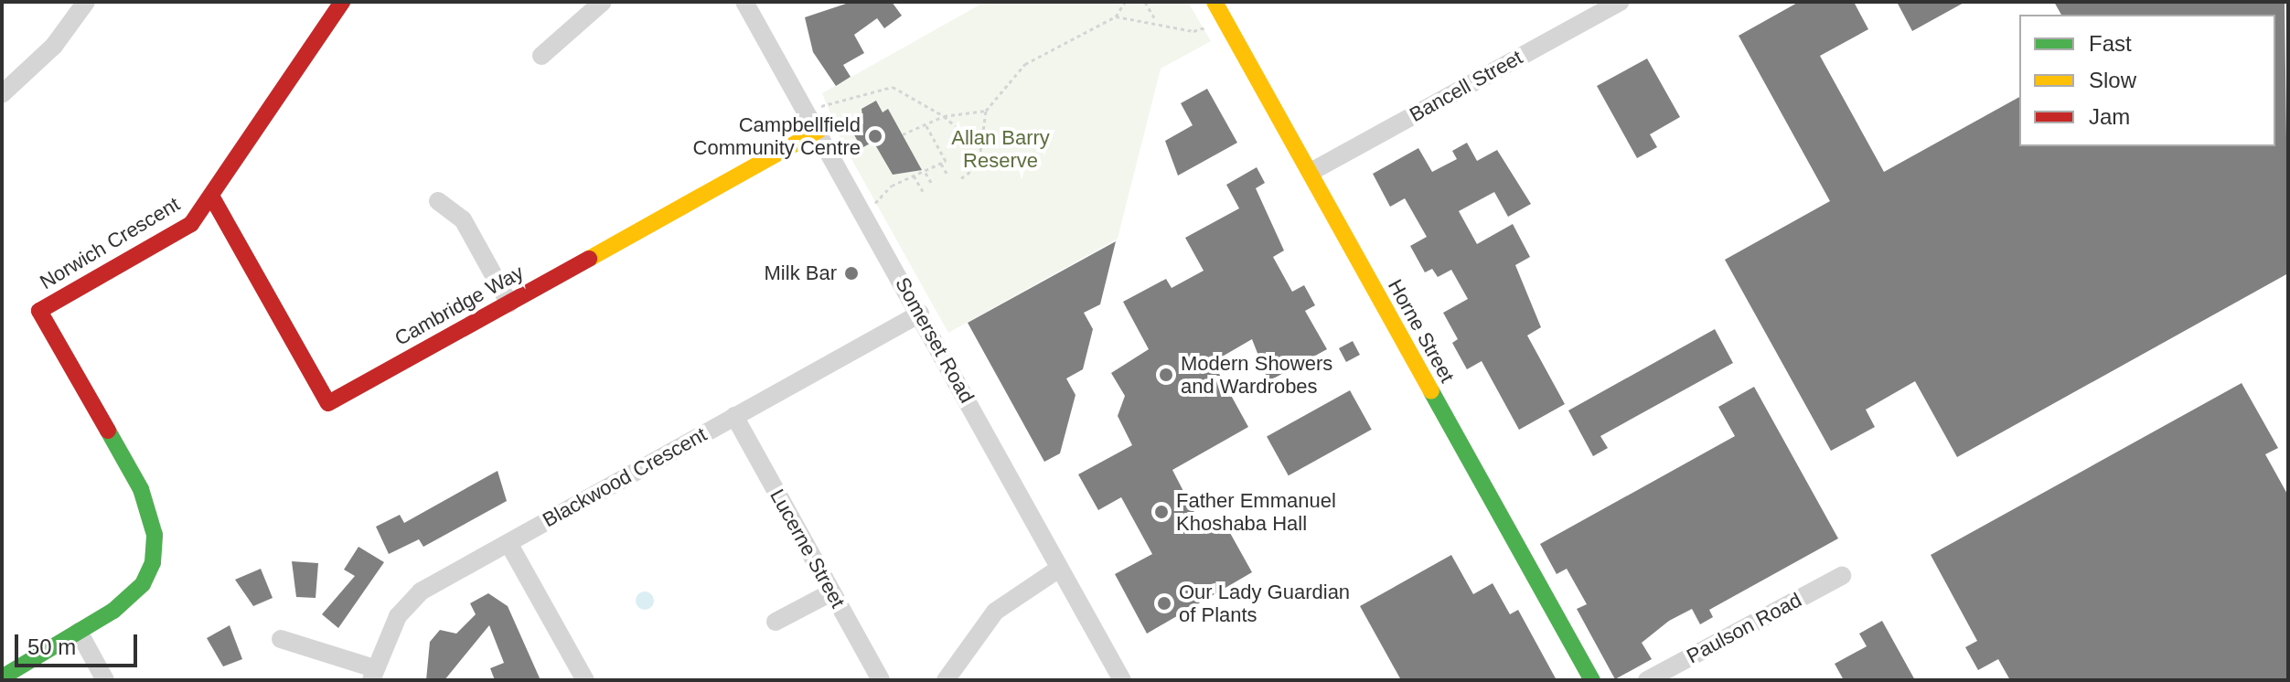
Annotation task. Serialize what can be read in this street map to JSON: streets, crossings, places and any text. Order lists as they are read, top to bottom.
{
  "streets": {
    "street": [
      "Bancell Street",
      "Norwich Crescent",
      "Cambridge Way",
      "Horne Street",
      "Somerset Road",
      "Blackwood Crescent",
      "Lucerne Street",
      "Paulson Road"
    ]
  },
  "crossings": [
    ["Bancell Street", "Horne Street"],
    ["Norwich Crescent", "Cambridge Way"],
    ["Cambridge Way", "Somerset Road"],
    ["Somerset Road", "Blackwood Crescent"],
    ["Blackwood Crescent", "Lucerne Street"]
  ],
  "parks": ["Allan Barry Reserve"],
  "places": [
    "Campbellfield Community Centre",
    "Milk Bar",
    "Modern Showers and Wardrobes",
    "Father Emmanuel Khoshaba Hall",
    "Our Lady Guardian of Plants"
  ],
  "legend": ["Fast", "Slow", "Jam"],
  "scale_bar": "50 m"
}
